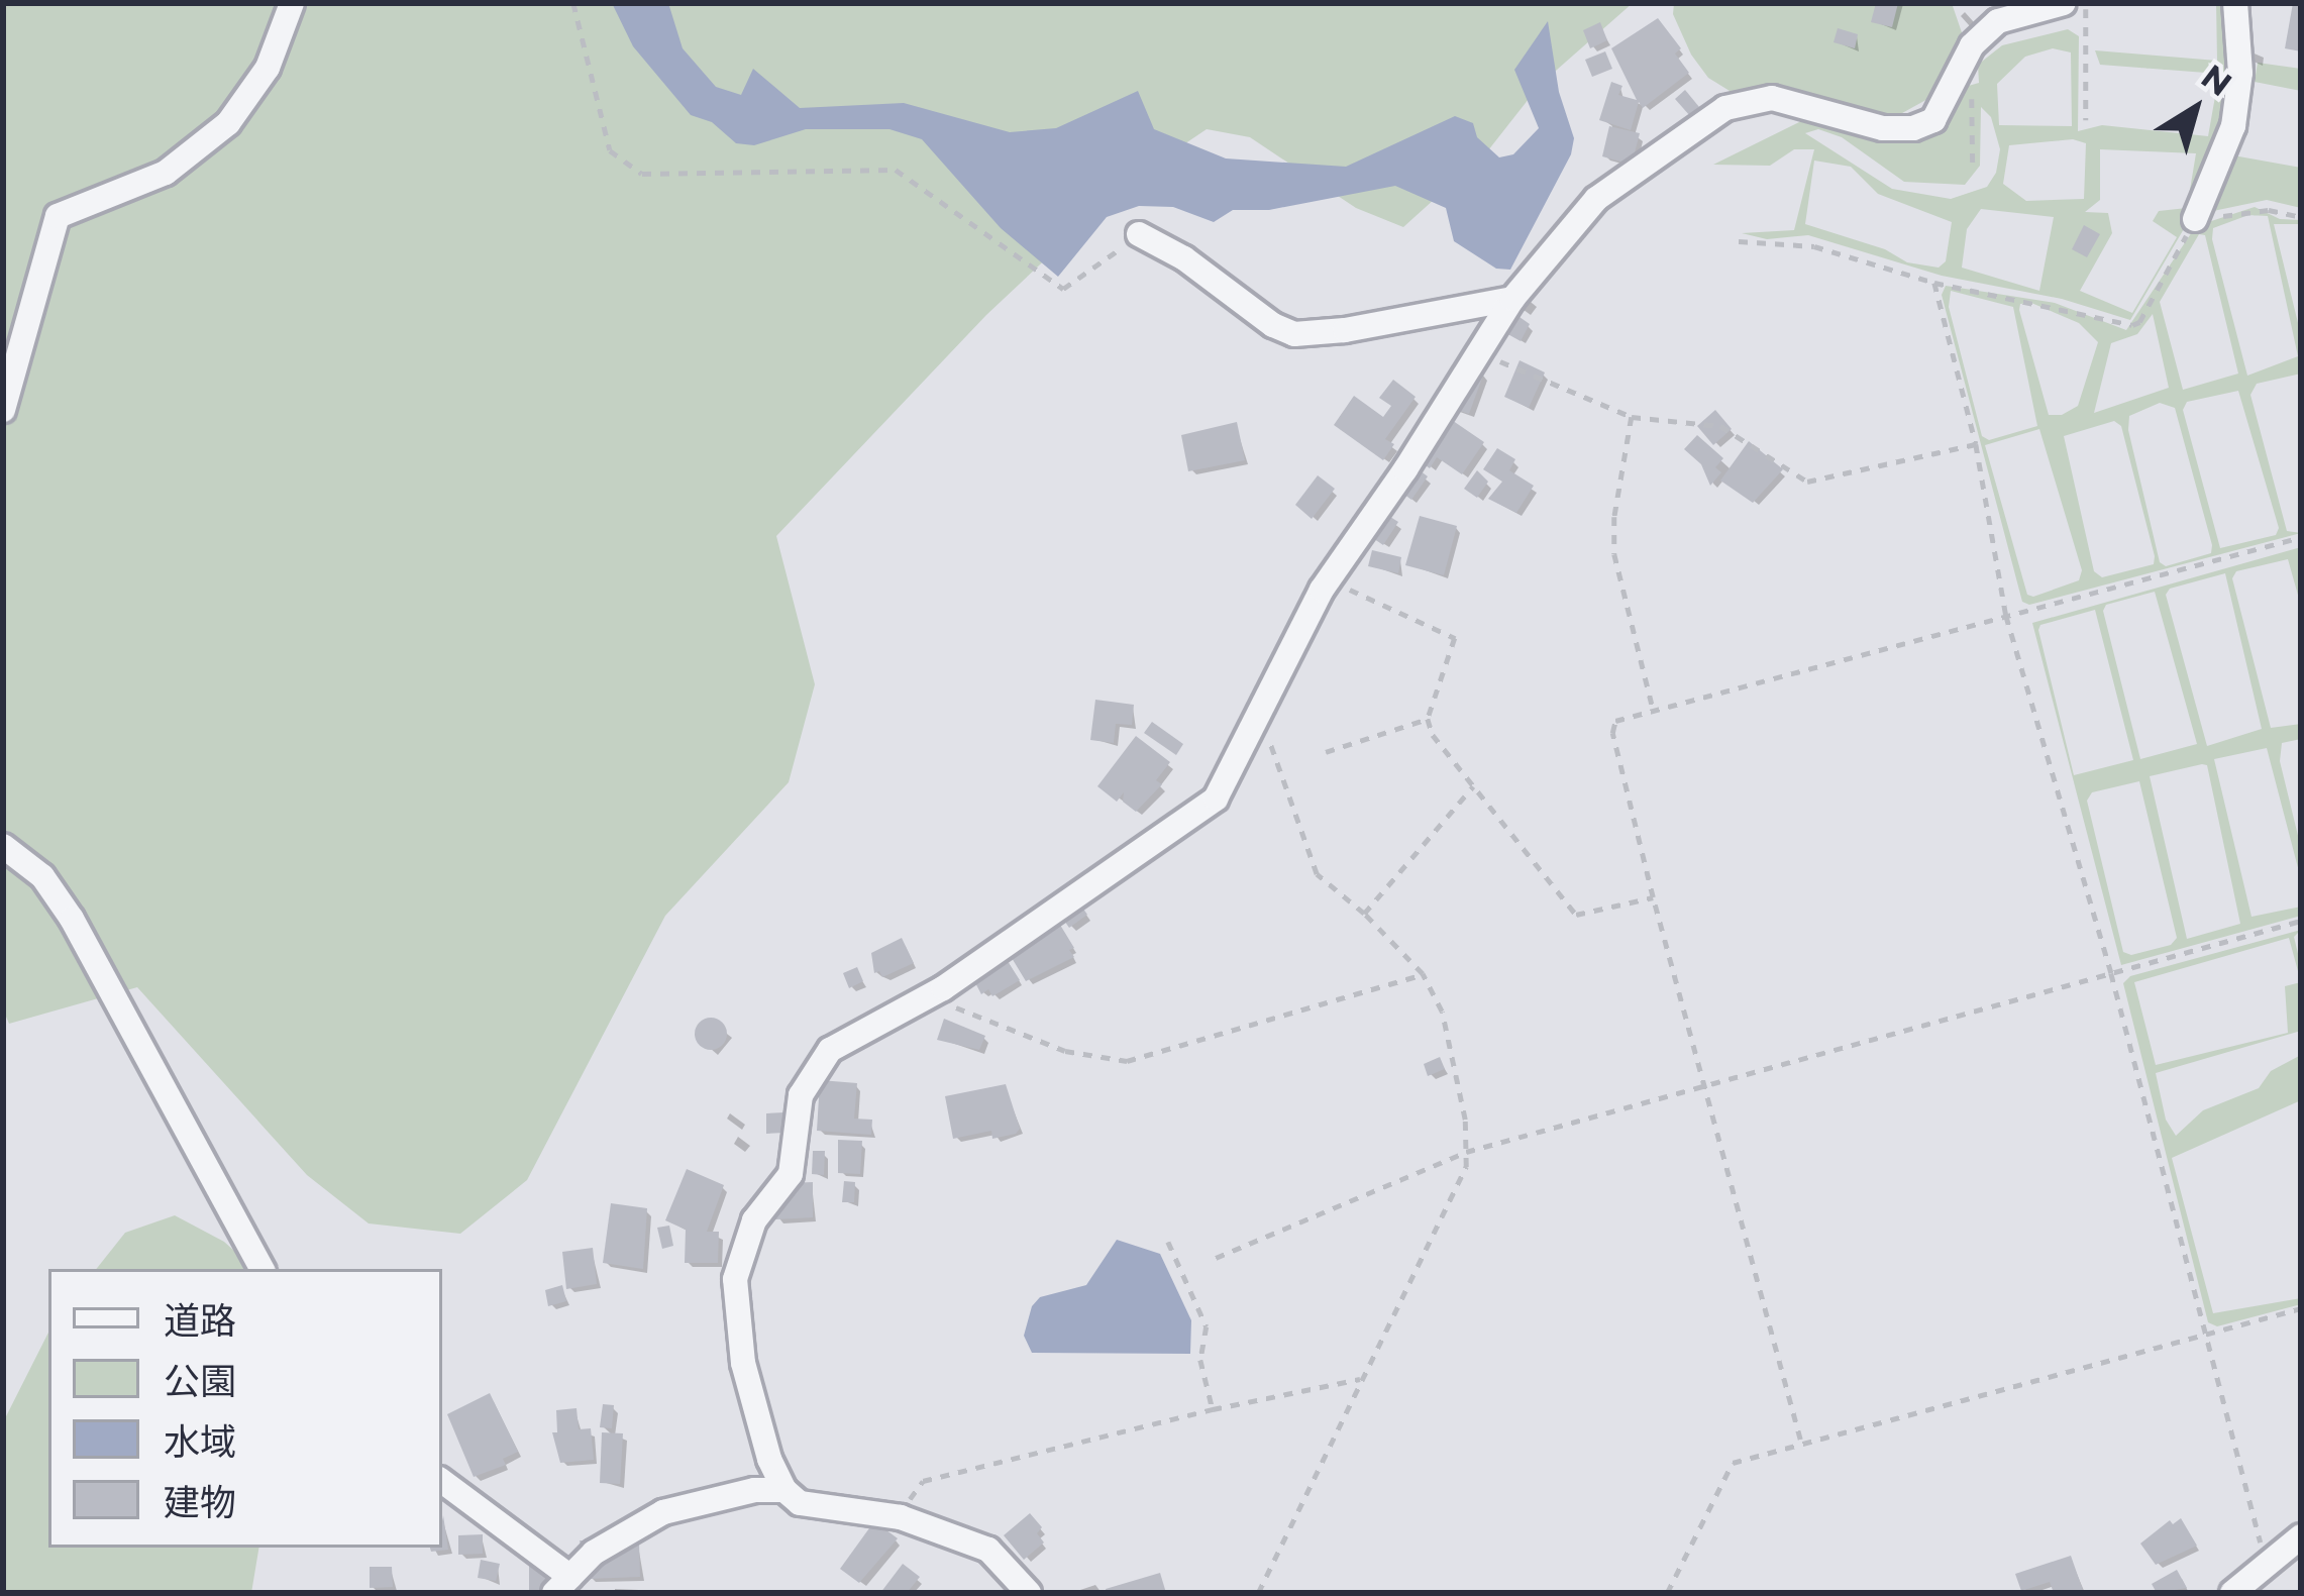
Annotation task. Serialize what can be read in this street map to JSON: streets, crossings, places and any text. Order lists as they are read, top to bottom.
{
  "legend": [
    "道路",
    "公園",
    "水域",
    "建物"
  ],
  "north": "top right"
}
